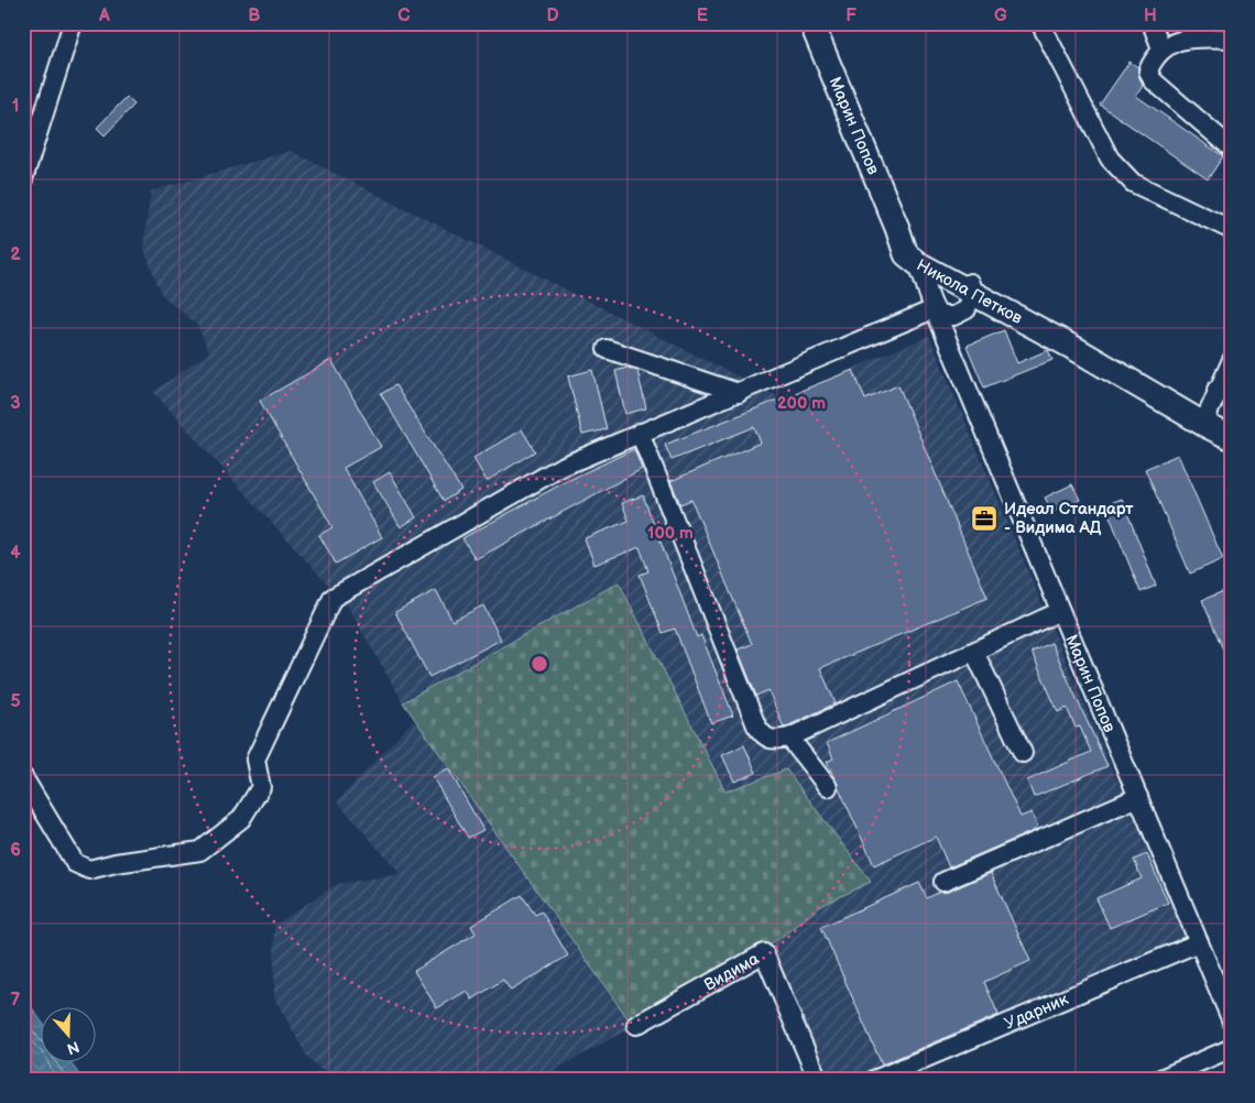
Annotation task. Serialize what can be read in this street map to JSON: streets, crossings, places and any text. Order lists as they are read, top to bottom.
{
  "streets": {
    "main road": ["Марин Попов", "Никола Петков"],
    "street": ["Видима", "Ударник"]
  },
  "crossings": [
    ["Марин Попов", "Никола Петков"],
    ["Марин Попов", "Ударник"]
  ],
  "places": {
    "office": ["Идеал Стандарт - Видима АД"]
  },
  "north": "bottom",
  "grid": {
    "columns": [
      "A",
      "B",
      "C",
      "D",
      "E",
      "F",
      "G",
      "H"
    ],
    "rows": [
      "1",
      "2",
      "3",
      "4",
      "5",
      "6",
      "7"
    ]
  },
  "rings": ["200 m", "100 m"]
}
